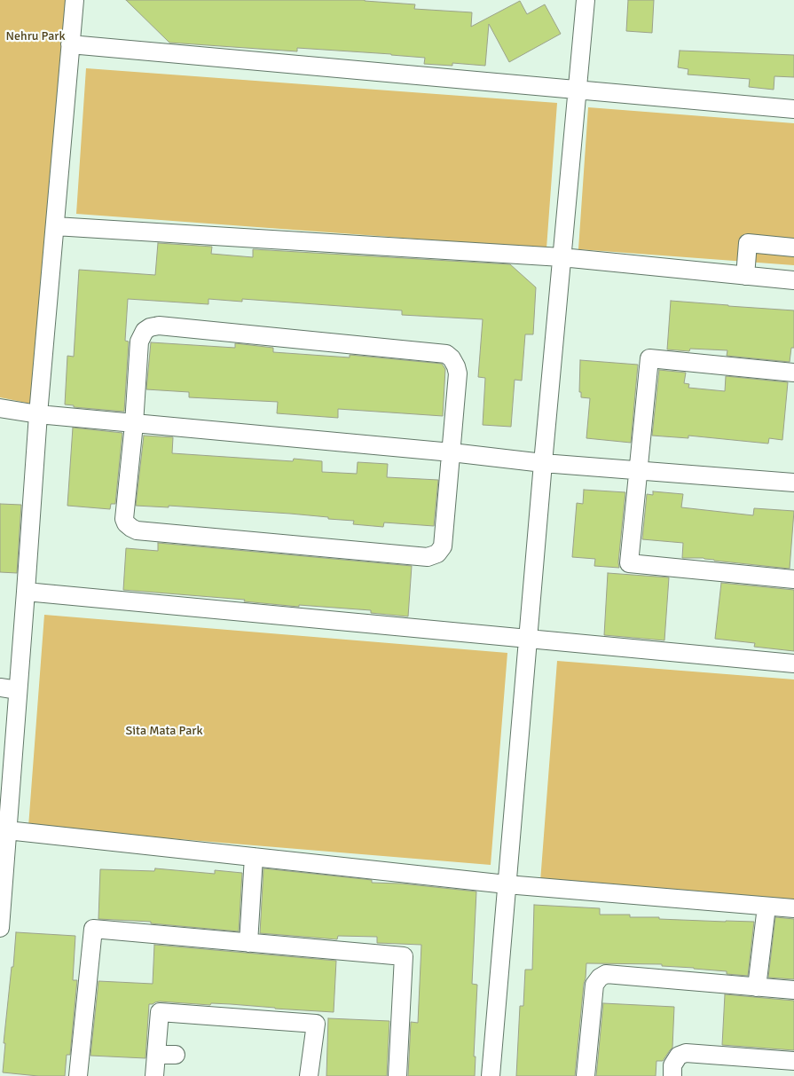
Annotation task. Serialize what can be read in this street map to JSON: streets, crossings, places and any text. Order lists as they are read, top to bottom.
{
  "parks": ["Nehru Park", "Sita Mata Park"]
}
